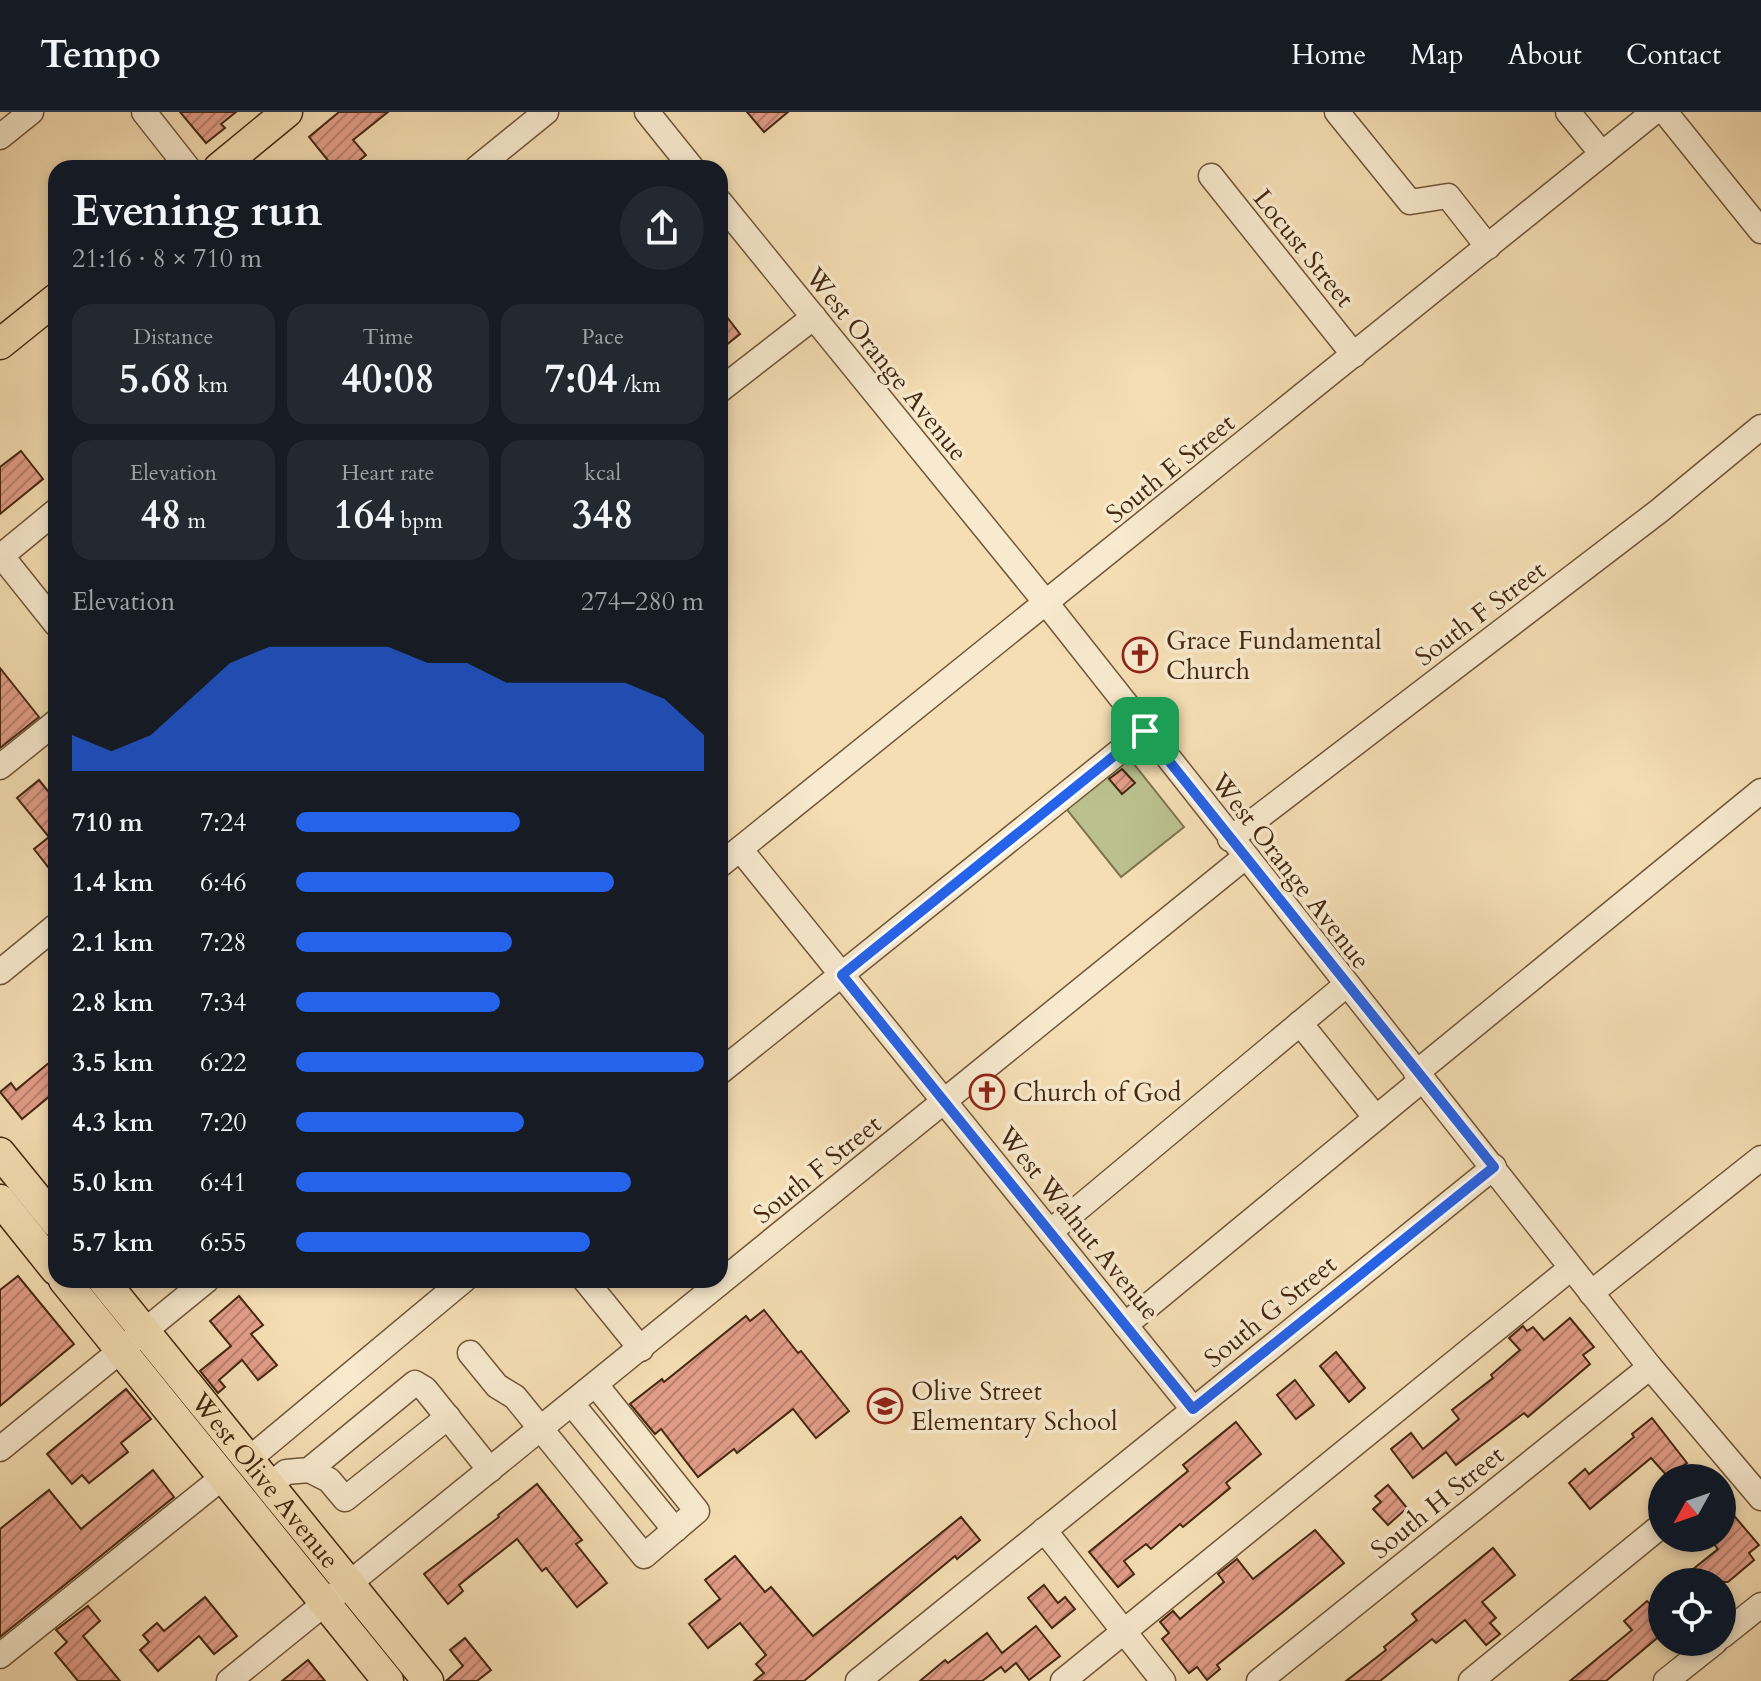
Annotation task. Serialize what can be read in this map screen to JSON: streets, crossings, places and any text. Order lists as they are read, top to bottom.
{
  "streets": {
    "main road": ["West Olive Avenue"],
    "street": [
      "Locust Street",
      "West Orange Avenue",
      "South E Street",
      "South F Street",
      "West Walnut Avenue",
      "South G Street",
      "South H Street"
    ]
  },
  "crossings": [
    ["Locust Street", "South E Street"],
    ["West Orange Avenue", "South E Street"],
    ["West Orange Avenue", "South F Street"],
    ["West Orange Avenue", "South G Street"],
    ["West Orange Avenue", "South H Street"],
    ["South E Street", "West Walnut Avenue"],
    ["South F Street", "West Walnut Avenue"],
    ["South F Street", "West Olive Avenue"],
    ["West Walnut Avenue", "South G Street"]
  ],
  "places": {
    "church": ["Grace Fundamental Church", "Church of God"],
    "school or university": ["Olive Street Elementary School"]
  },
  "north": "bottom left",
  "page": {
    "header": "Tempo",
    "nav": [
      "Home",
      "Map",
      "About",
      "Contact"
    ],
    "heading": ["Evening run", "21:16 · 8 × 710 m"],
    "stats": [
      ["Distance", "5.68 km"],
      ["Time", "40:08"],
      ["Pace", "7:04 /km"],
      ["Elevation", "48 m"],
      ["Heart rate", "164 bpm"],
      ["kcal", "348"]
    ],
    "chart": ["Elevation", "274–280 m"],
    "list": [
      {
        "name": "710 m",
        "note": "7:24"
      },
      {
        "name": "1.4 km",
        "note": "6:46"
      },
      {
        "name": "2.1 km",
        "note": "7:28"
      },
      {
        "name": "2.8 km",
        "note": "7:34"
      },
      {
        "name": "3.5 km",
        "note": "6:22"
      },
      {
        "name": "4.3 km",
        "note": "7:20"
      },
      {
        "name": "5.0 km",
        "note": "6:41"
      },
      {
        "name": "5.7 km",
        "note": "6:55"
      }
    ]
  }
}
